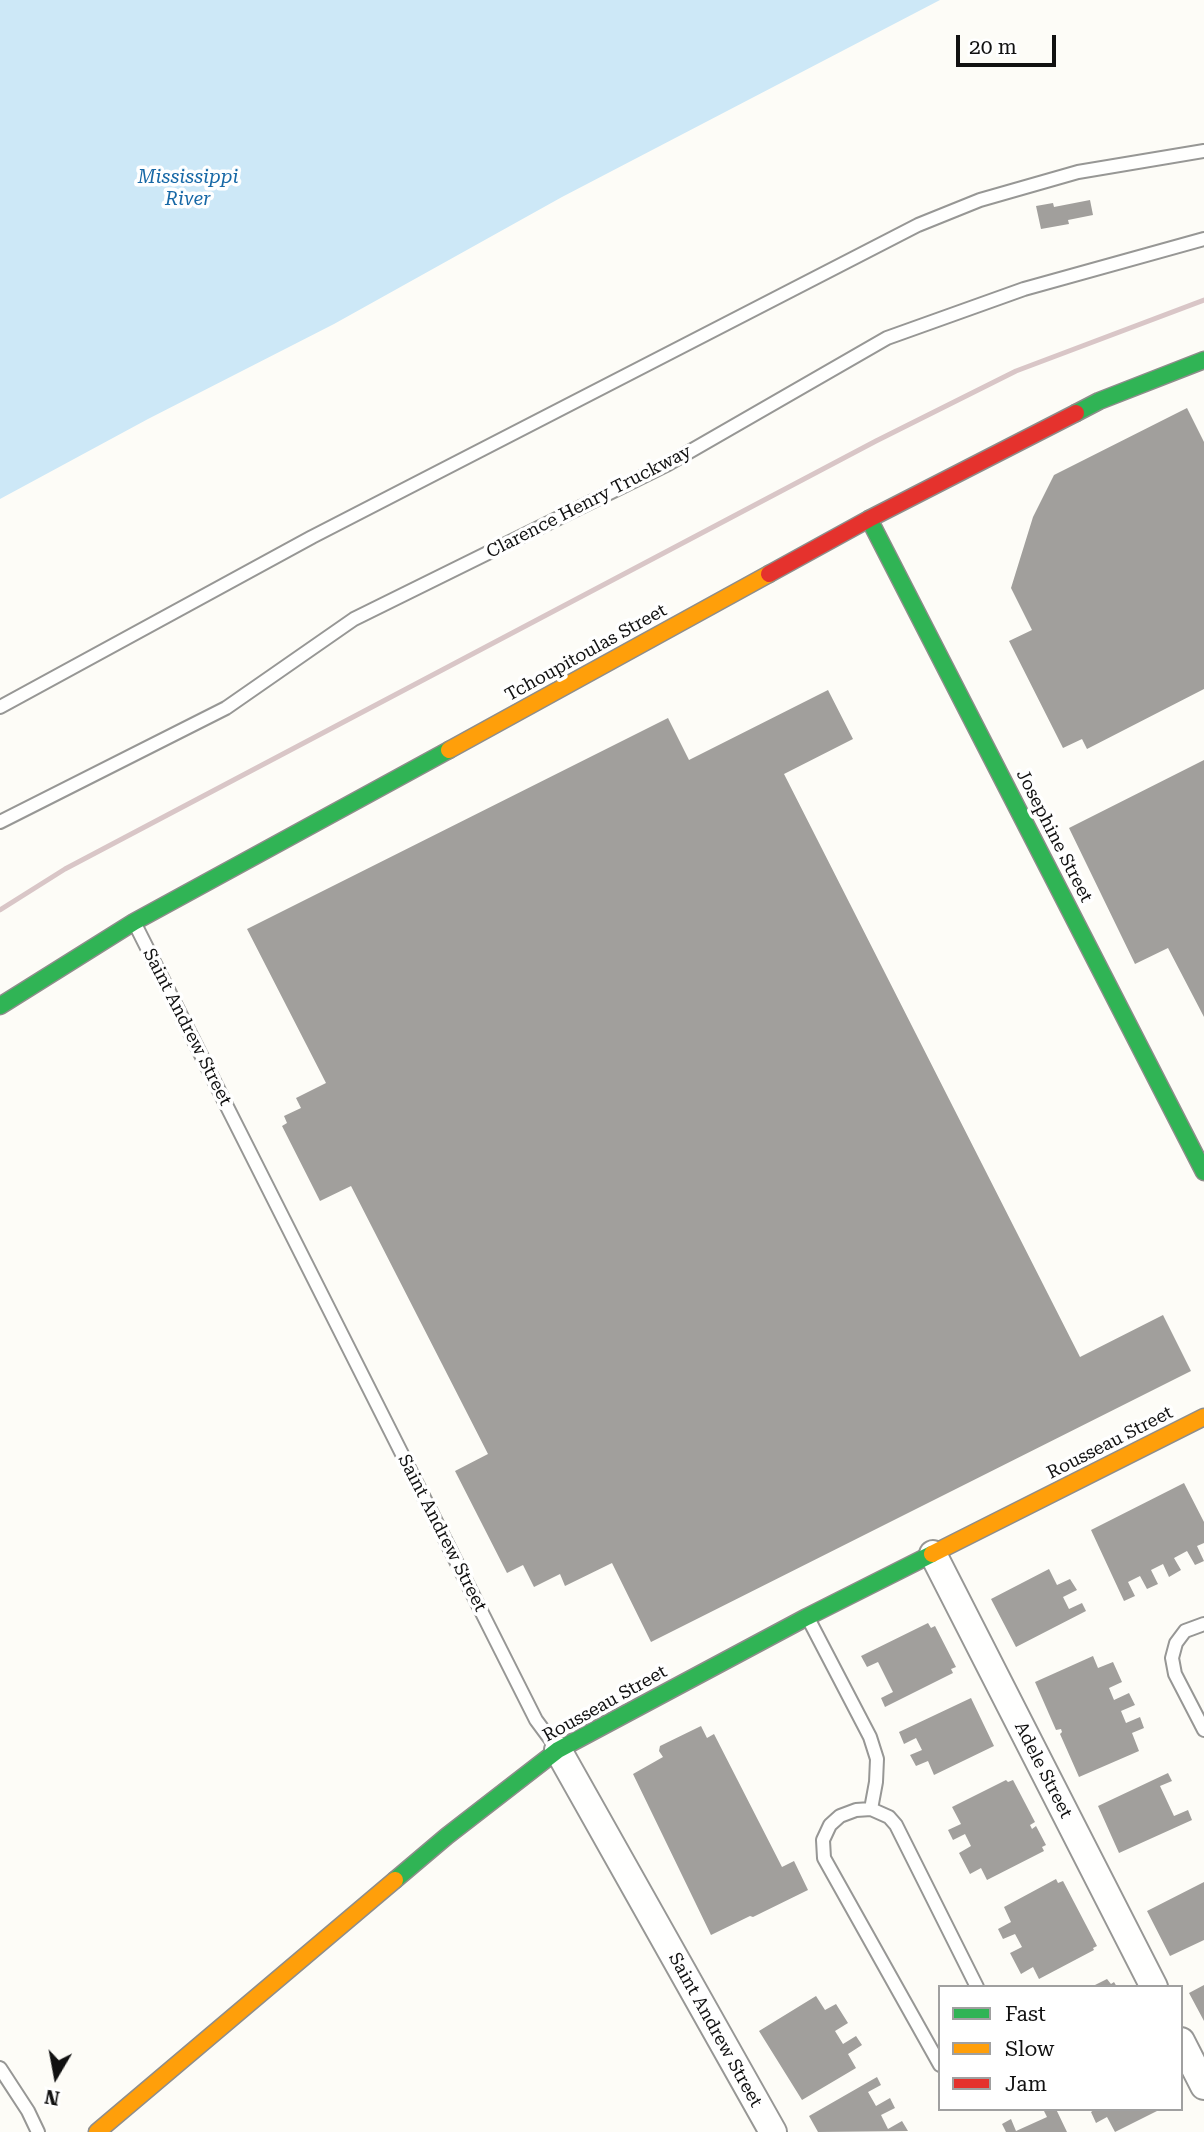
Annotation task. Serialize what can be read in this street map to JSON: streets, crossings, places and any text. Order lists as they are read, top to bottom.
{
  "streets": {
    "street": [
      "Tchoupitoulas Street",
      "Josephine Street",
      "Saint Andrew Street",
      "Rousseau Street",
      "Adele Street"
    ],
    "lane": ["Clarence Henry Truckway"]
  },
  "crossings": [
    ["Tchoupitoulas Street", "Josephine Street"],
    ["Tchoupitoulas Street", "Saint Andrew Street"],
    ["Saint Andrew Street", "Rousseau Street"],
    ["Rousseau Street", "Adele Street"]
  ],
  "water": ["Mississippi River"],
  "legend": ["Fast", "Slow", "Jam"],
  "scale_bar": "20 m",
  "north": "bottom"
}
